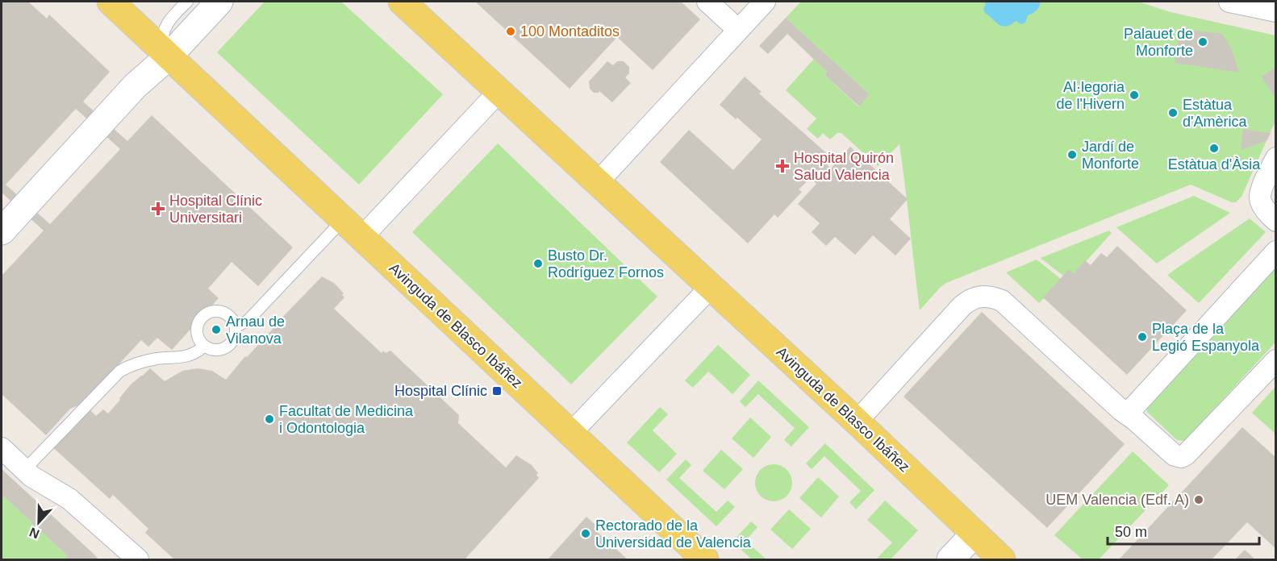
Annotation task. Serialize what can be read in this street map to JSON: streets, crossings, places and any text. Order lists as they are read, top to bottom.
{
  "streets": {
    "main road": ["Avinguda de Blasco Ibáñez"]
  },
  "places": {
    "other": [
      "100 Montaditos",
      "Palauet de Monforte",
      "Al·legoria de l'Hivern",
      "Estàtua d'Amèrica",
      "Estàtua d'Àsia",
      "Jardí de Monforte",
      "Busto Dr. Rodríguez Fornos",
      "Arnau de Vilanova",
      "Plaça de la Legió Espanyola",
      "Facultat de Medicina i Odontologia",
      "UEM Valencia (Edf. A)",
      "Rectorado de la Universidad de Valencia"
    ],
    "health": ["Hospital Quirón Salud Valencia", "Hospital Clínic Universitari"],
    "transit": ["Hospital Clínic"]
  },
  "scale_bar": "50 m",
  "north": "bottom"
}
